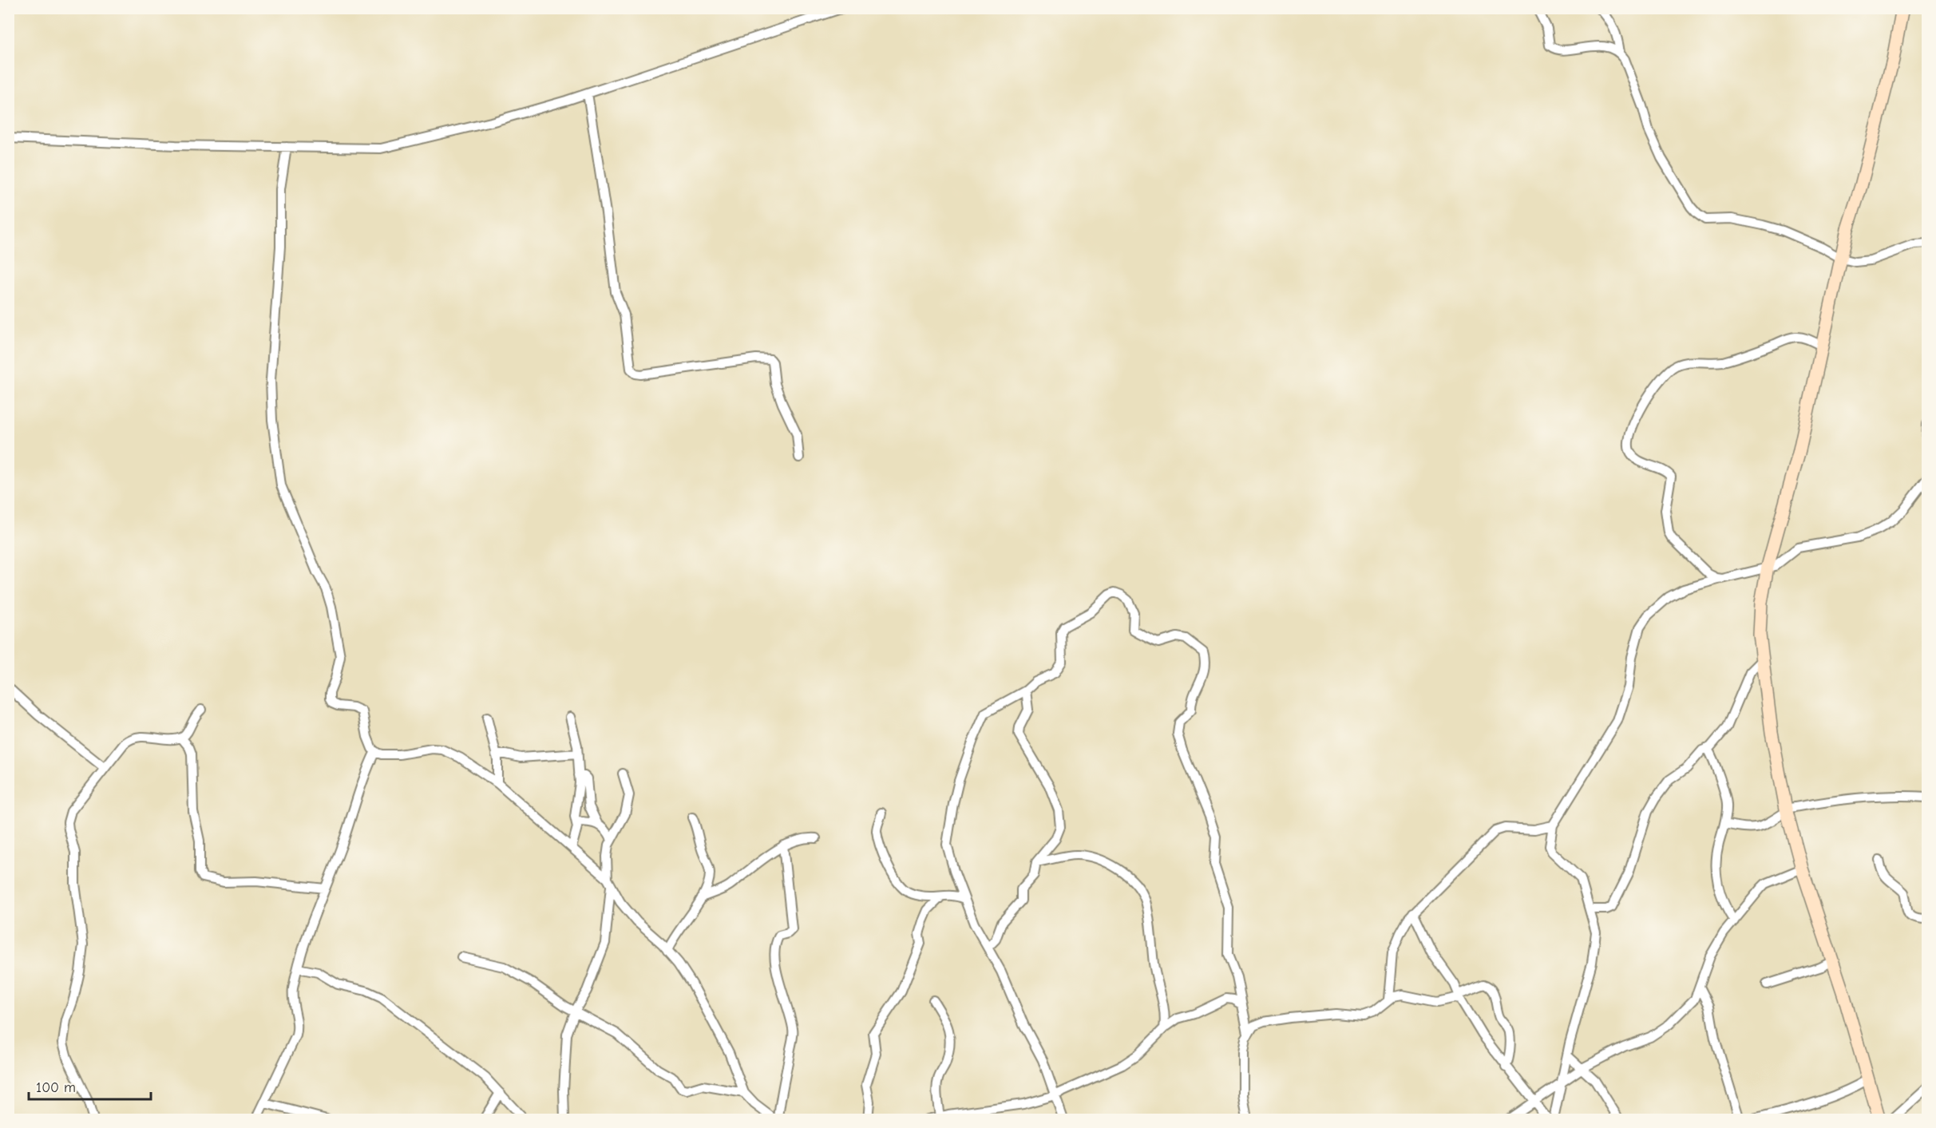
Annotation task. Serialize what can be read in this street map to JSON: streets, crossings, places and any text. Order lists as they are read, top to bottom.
{
  "scale_bar": "100 m"
}
